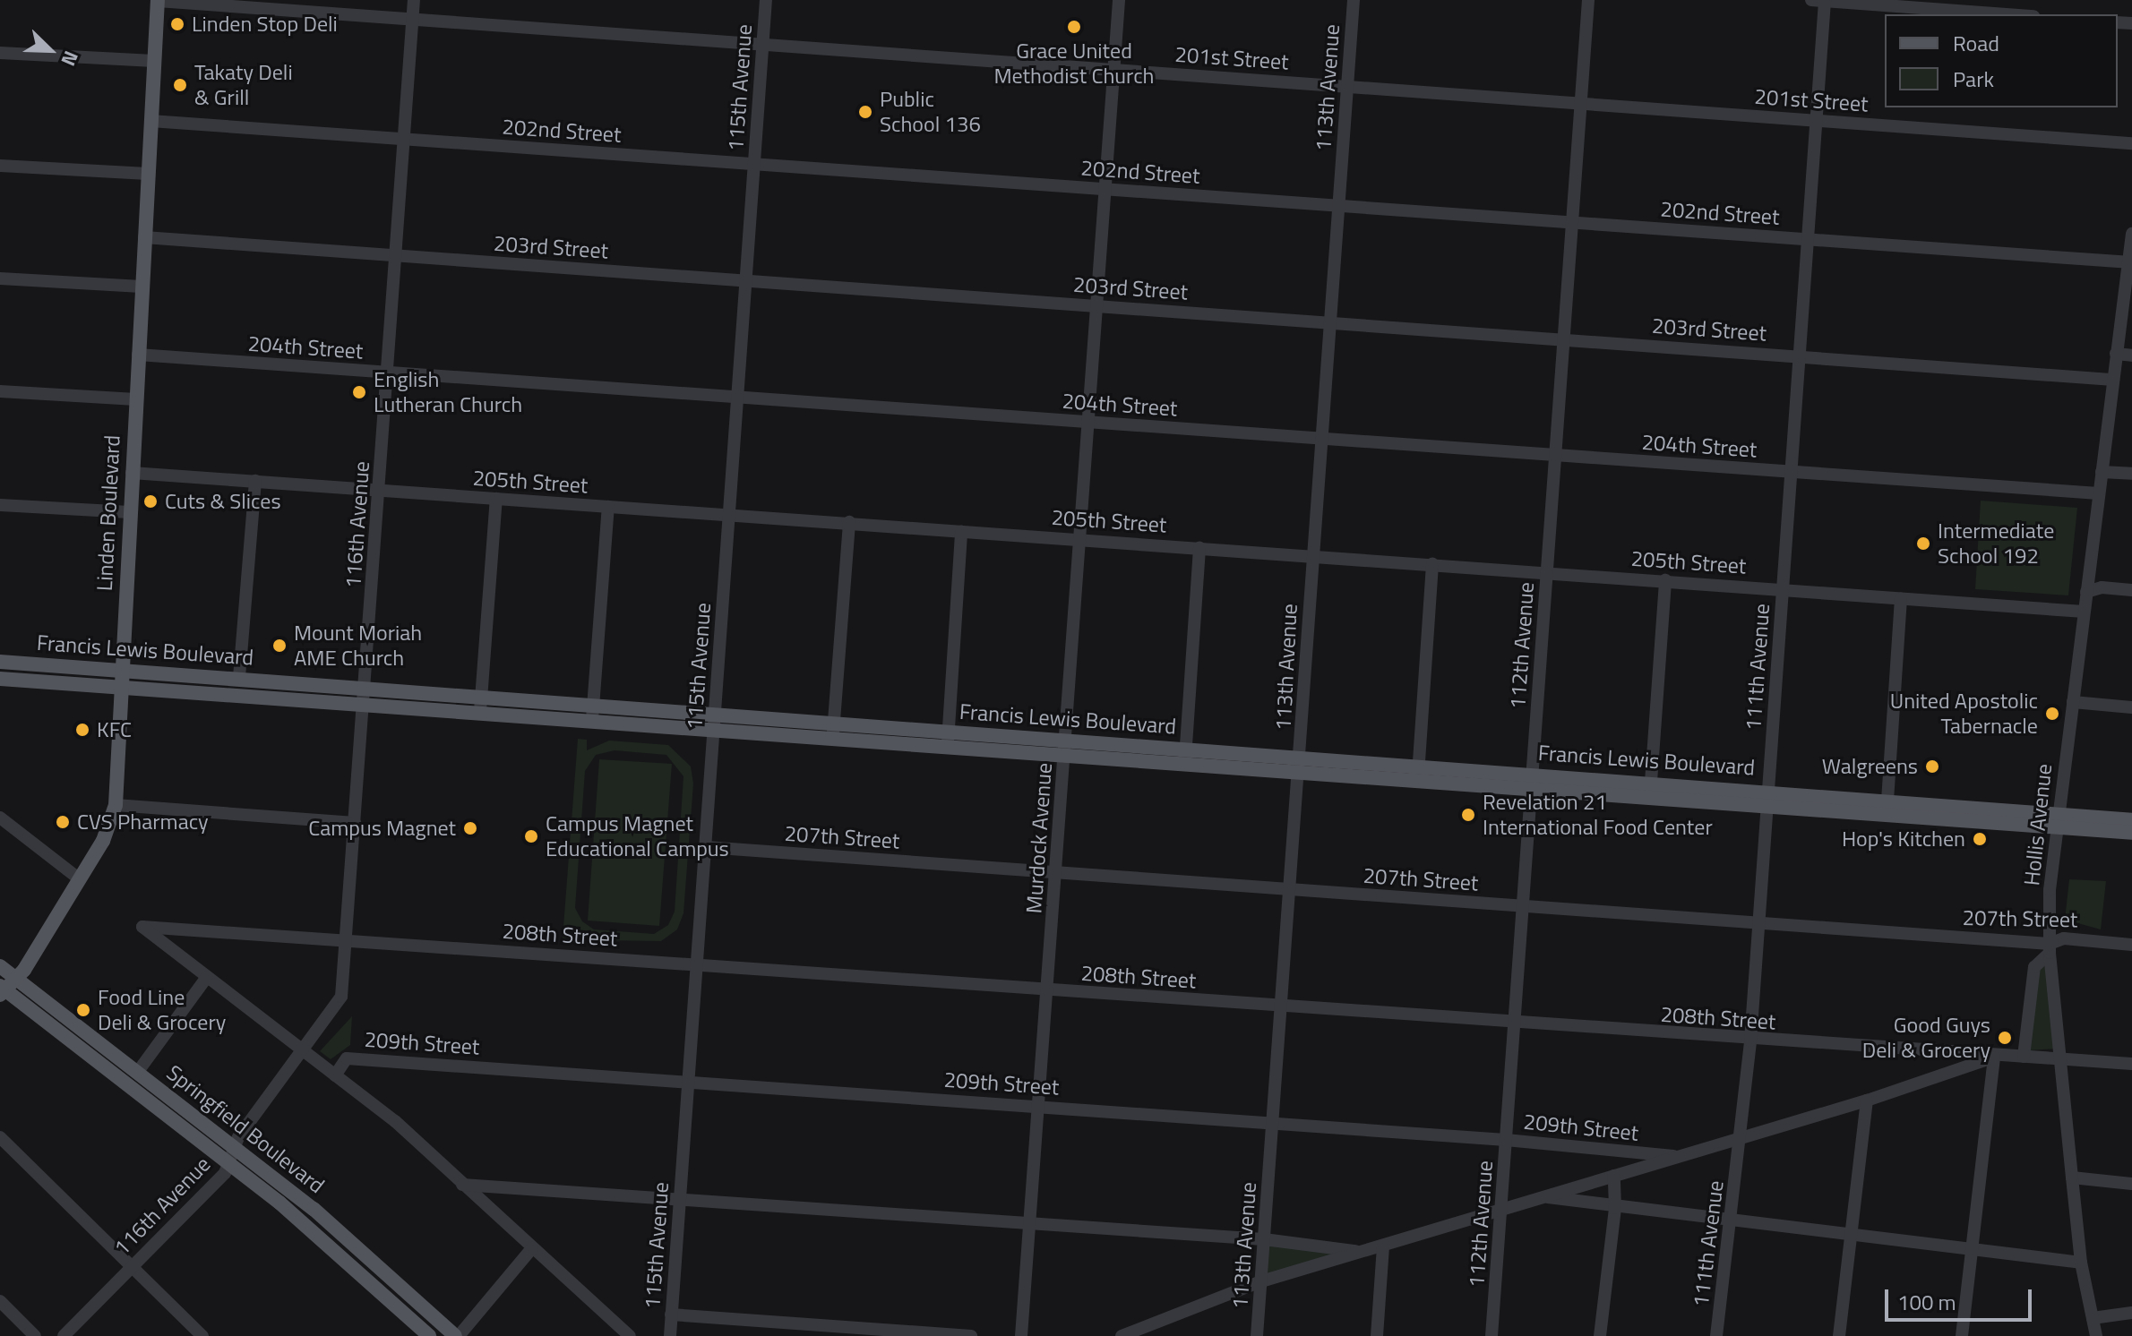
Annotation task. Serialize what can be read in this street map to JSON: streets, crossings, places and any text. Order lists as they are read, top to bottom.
{
  "streets": {
    "main road": ["Linden Boulevard", "Francis Lewis Boulevard", "Springfield Boulevard"],
    "street": [
      "201st Street",
      "115th Avenue",
      "113th Avenue",
      "202nd Street",
      "203rd Street",
      "204th Street",
      "205th Street",
      "116th Avenue",
      "112th Avenue",
      "111th Avenue",
      "Hollis Avenue",
      "207th Street",
      "Murdock Avenue",
      "208th Street",
      "209th Street"
    ]
  },
  "crossings": [
    ["201st Street", "115th Avenue"],
    ["201st Street", "113th Avenue"],
    ["201st Street", "Linden Boulevard"],
    ["201st Street", "116th Avenue"],
    ["201st Street", "112th Avenue"],
    ["201st Street", "111th Avenue"],
    ["201st Street", "Murdock Avenue"],
    ["115th Avenue", "202nd Street"],
    ["115th Avenue", "203rd Street"],
    ["115th Avenue", "204th Street"],
    ["115th Avenue", "205th Street"],
    ["115th Avenue", "Francis Lewis Boulevard"],
    ["115th Avenue", "207th Street"],
    ["115th Avenue", "208th Street"],
    ["115th Avenue", "209th Street"],
    ["113th Avenue", "202nd Street"],
    ["113th Avenue", "203rd Street"],
    ["113th Avenue", "204th Street"],
    ["113th Avenue", "205th Street"],
    ["113th Avenue", "Francis Lewis Boulevard"],
    ["113th Avenue", "207th Street"],
    ["113th Avenue", "208th Street"],
    ["113th Avenue", "209th Street"],
    ["202nd Street", "Linden Boulevard"],
    ["202nd Street", "116th Avenue"],
    ["202nd Street", "112th Avenue"],
    ["202nd Street", "111th Avenue"],
    ["202nd Street", "Hollis Avenue"],
    ["202nd Street", "Murdock Avenue"],
    ["203rd Street", "Linden Boulevard"],
    ["203rd Street", "116th Avenue"],
    ["203rd Street", "112th Avenue"],
    ["203rd Street", "111th Avenue"],
    ["203rd Street", "Hollis Avenue"],
    ["203rd Street", "Murdock Avenue"],
    ["204th Street", "Linden Boulevard"],
    ["204th Street", "116th Avenue"],
    ["204th Street", "112th Avenue"],
    ["204th Street", "111th Avenue"],
    ["204th Street", "Hollis Avenue"],
    ["204th Street", "Murdock Avenue"],
    ["205th Street", "Linden Boulevard"],
    ["205th Street", "116th Avenue"],
    ["205th Street", "112th Avenue"],
    ["205th Street", "111th Avenue"],
    ["205th Street", "Hollis Avenue"],
    ["205th Street", "Murdock Avenue"],
    ["Linden Boulevard", "Francis Lewis Boulevard"],
    ["Linden Boulevard", "Springfield Boulevard"],
    ["116th Avenue", "Francis Lewis Boulevard"],
    ["116th Avenue", "208th Street"],
    ["116th Avenue", "Springfield Boulevard"],
    ["112th Avenue", "Francis Lewis Boulevard"],
    ["112th Avenue", "207th Street"],
    ["112th Avenue", "208th Street"],
    ["112th Avenue", "209th Street"],
    ["Francis Lewis Boulevard", "111th Avenue"],
    ["Francis Lewis Boulevard", "Hollis Avenue"],
    ["Francis Lewis Boulevard", "Murdock Avenue"],
    ["111th Avenue", "207th Street"],
    ["111th Avenue", "208th Street"],
    ["Hollis Avenue", "207th Street"],
    ["Hollis Avenue", "208th Street"],
    ["207th Street", "Murdock Avenue"],
    ["Murdock Avenue", "208th Street"],
    ["Murdock Avenue", "209th Street"]
  ],
  "places": [
    "Linden Stop Deli",
    "Grace United Methodist Church",
    "Takaty Deli & Grill",
    "Public School 136",
    "English Lutheran Church",
    "Cuts & Slices",
    "Intermediate School 192",
    "Mount Moriah AME Church",
    "United Apostolic Tabernacle",
    "KFC",
    "Walgreens",
    "Revelation 21 International Food Center",
    "CVS Pharmacy",
    "Campus Magnet",
    "Campus Magnet Educational Campus",
    "Hop's Kitchen",
    "Food Line Deli & Grocery",
    "Good Guys Deli & Grocery"
  ],
  "legend": ["Road", "Park"],
  "scale_bar": "100 m",
  "north": "bottom right"
}
